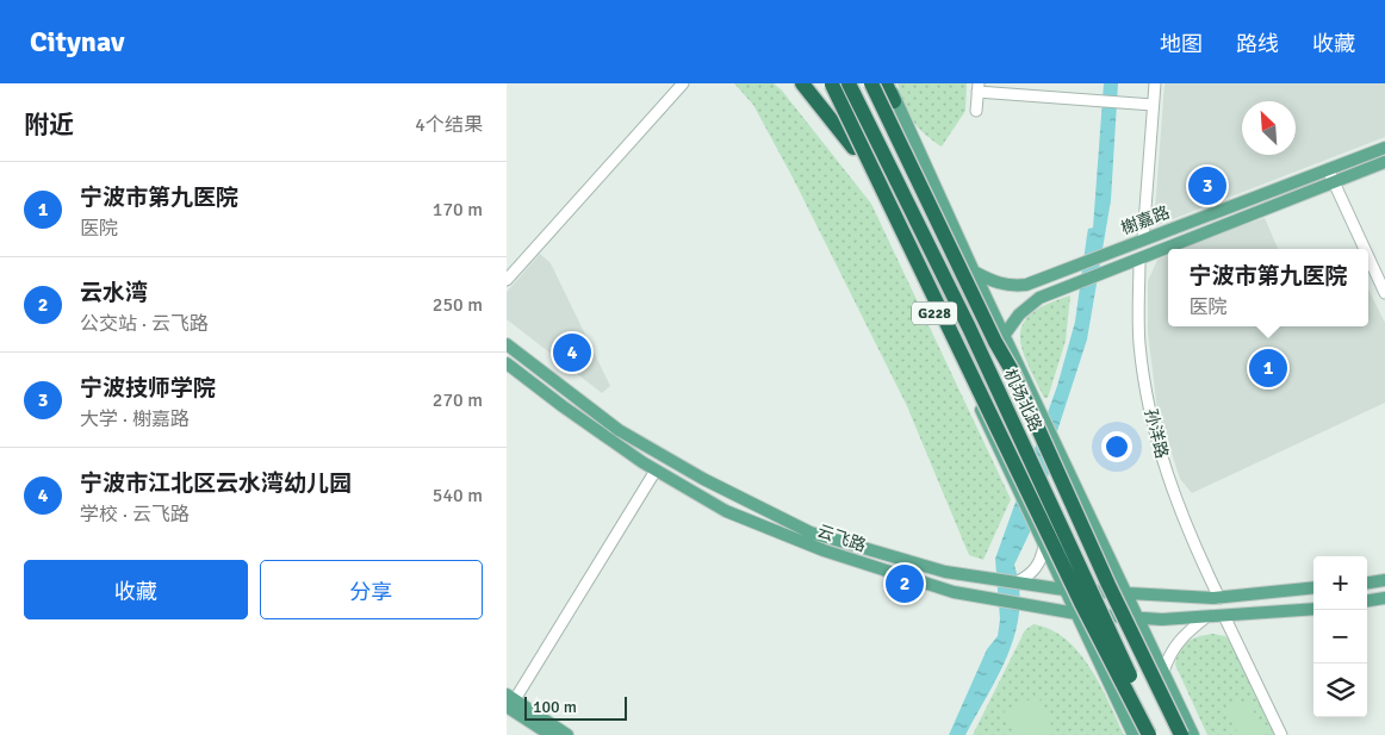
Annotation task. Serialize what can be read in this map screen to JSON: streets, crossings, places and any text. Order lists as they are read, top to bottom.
{
  "streets": {
    "highway": ["G228", "机场北路"],
    "main road": ["榭嘉路", "云飞路"],
    "street": ["孙洋路"]
  },
  "crossings": [
    ["榭嘉路", "机场北路"],
    ["榭嘉路", "孙洋路"],
    ["G228", "云飞路"],
    ["机场北路", "云飞路"],
    ["孙洋路", "云飞路"]
  ],
  "scale_bar": "100 m",
  "north": "top left",
  "page": {
    "header": "Citynav",
    "nav": ["地图", "路线", "收藏"],
    "heading": ["附近", "4个结果"],
    "list": [
      {
        "mark": "1",
        "name": "宁波市第九医院",
        "note": "医院",
        "value": "170 m"
      },
      {
        "mark": "2",
        "name": "云水湾",
        "note": "公交站 · 云飞路",
        "value": "250 m"
      },
      {
        "mark": "3",
        "name": "宁波技师学院",
        "note": "大学 · 榭嘉路",
        "value": "270 m"
      },
      {
        "mark": "4",
        "name": "宁波市江北区云水湾幼儿园",
        "note": "学校 · 云飞路",
        "value": "540 m"
      }
    ],
    "pins": [
      "3",
      "4",
      "1",
      "2"
    ],
    "popup": ["宁波市第九医院", "医院"],
    "buttons": ["收藏", "分享"],
    "map_buttons": ["+", "−"],
    "scale": "100 m"
  }
}
